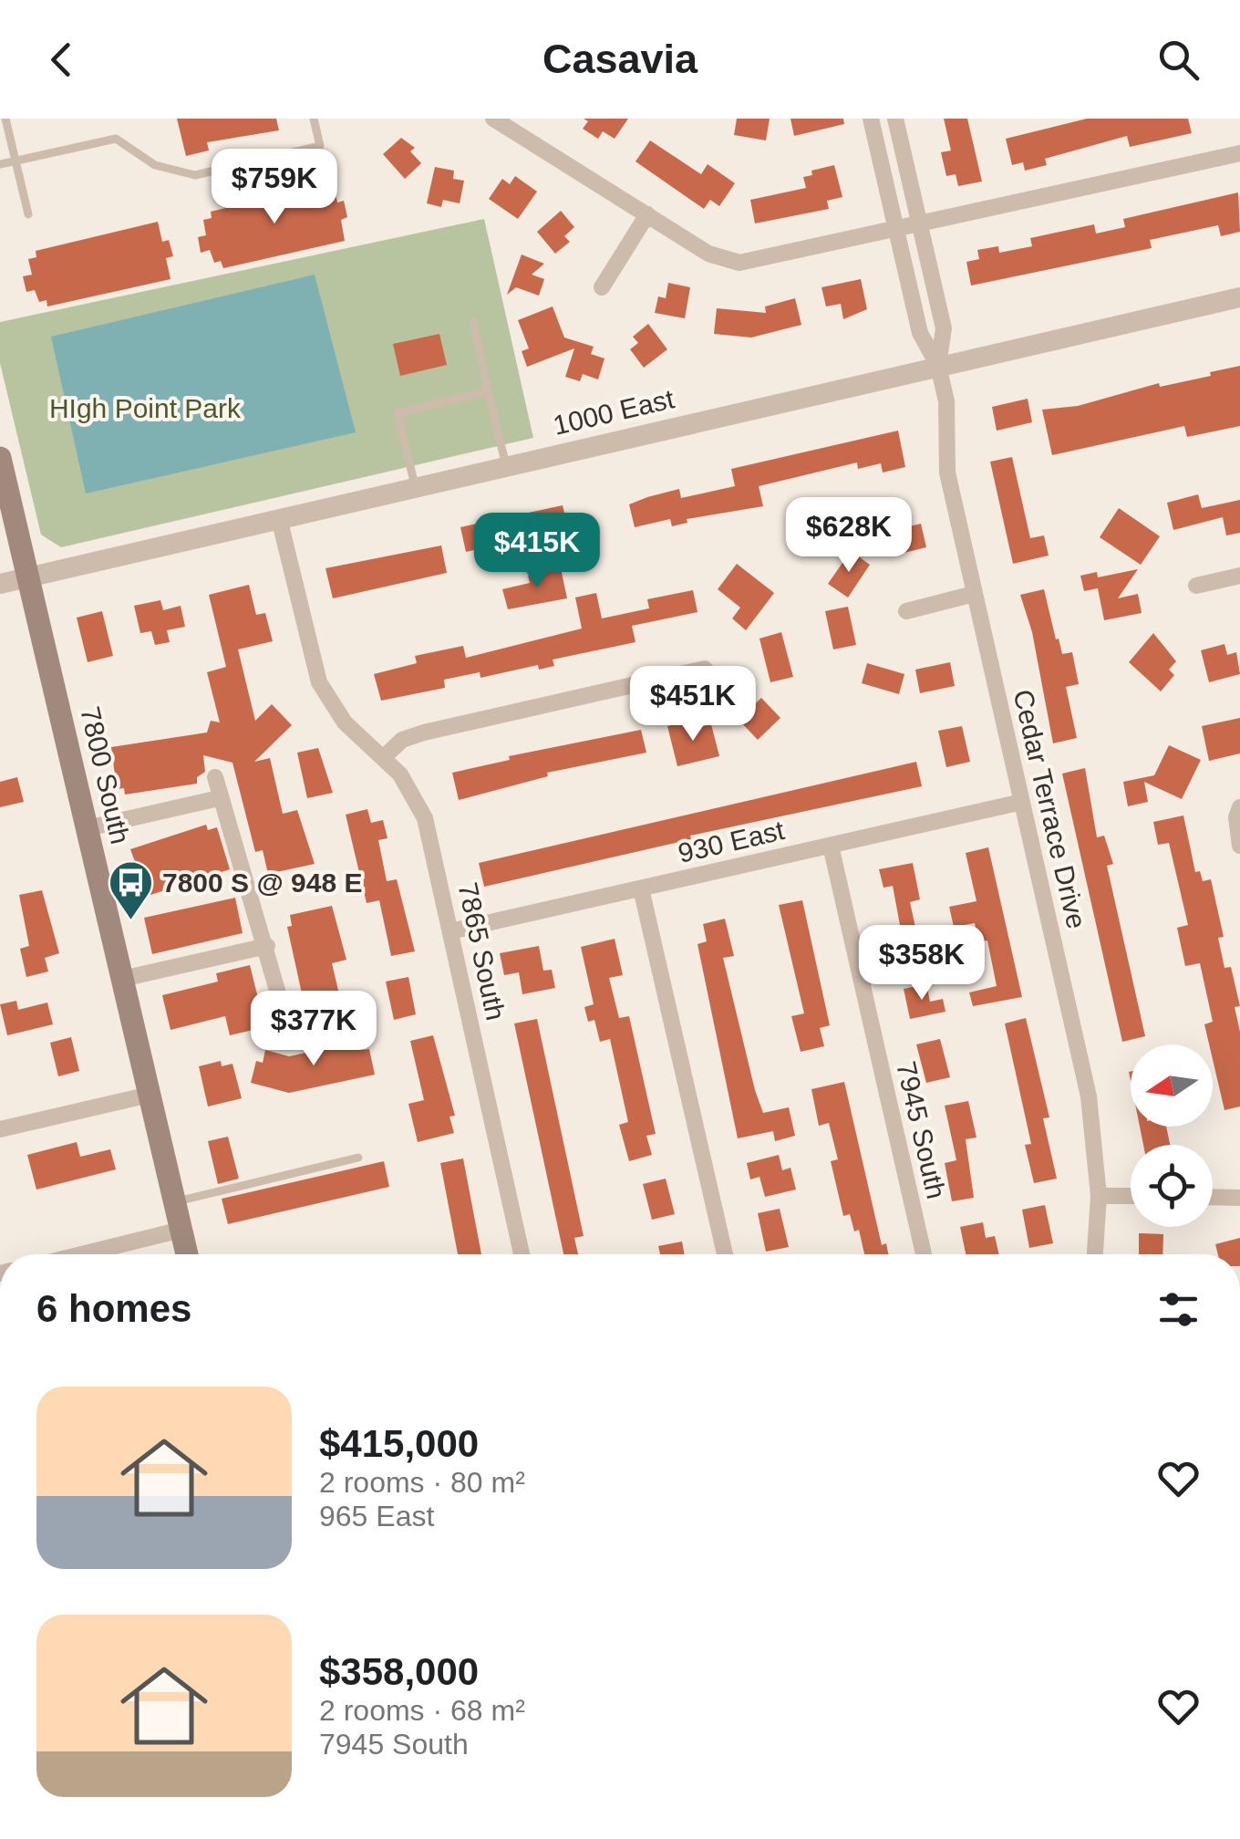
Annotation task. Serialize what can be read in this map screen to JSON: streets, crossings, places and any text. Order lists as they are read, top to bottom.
{
  "streets": {
    "main road": ["7800 South"],
    "street": [
      "1000 East",
      "Cedar Terrace Drive",
      "930 East",
      "7865 South",
      "7945 South"
    ]
  },
  "crossings": [
    ["1000 East", "7800 South"],
    ["1000 East", "Cedar Terrace Drive"],
    ["1000 East", "7865 South"],
    ["Cedar Terrace Drive", "930 East"],
    ["930 East", "7865 South"],
    ["930 East", "7945 South"]
  ],
  "parks": ["HIgh Point Park"],
  "places": {
    "bus stop": ["7800 S @ 948 E"]
  },
  "north": "left",
  "page": {
    "header": "Casavia",
    "price": [
      "$759K",
      "$628K",
      "$415K",
      "$451K",
      "$358K",
      "$377K"
    ],
    "heading": "6 homes",
    "list": [
      {
        "name": "$415,000",
        "note": "2 rooms · 80 m² · 965 East"
      },
      {
        "name": "$358,000",
        "note": "2 rooms · 68 m² · 7945 South"
      }
    ]
  }
}
